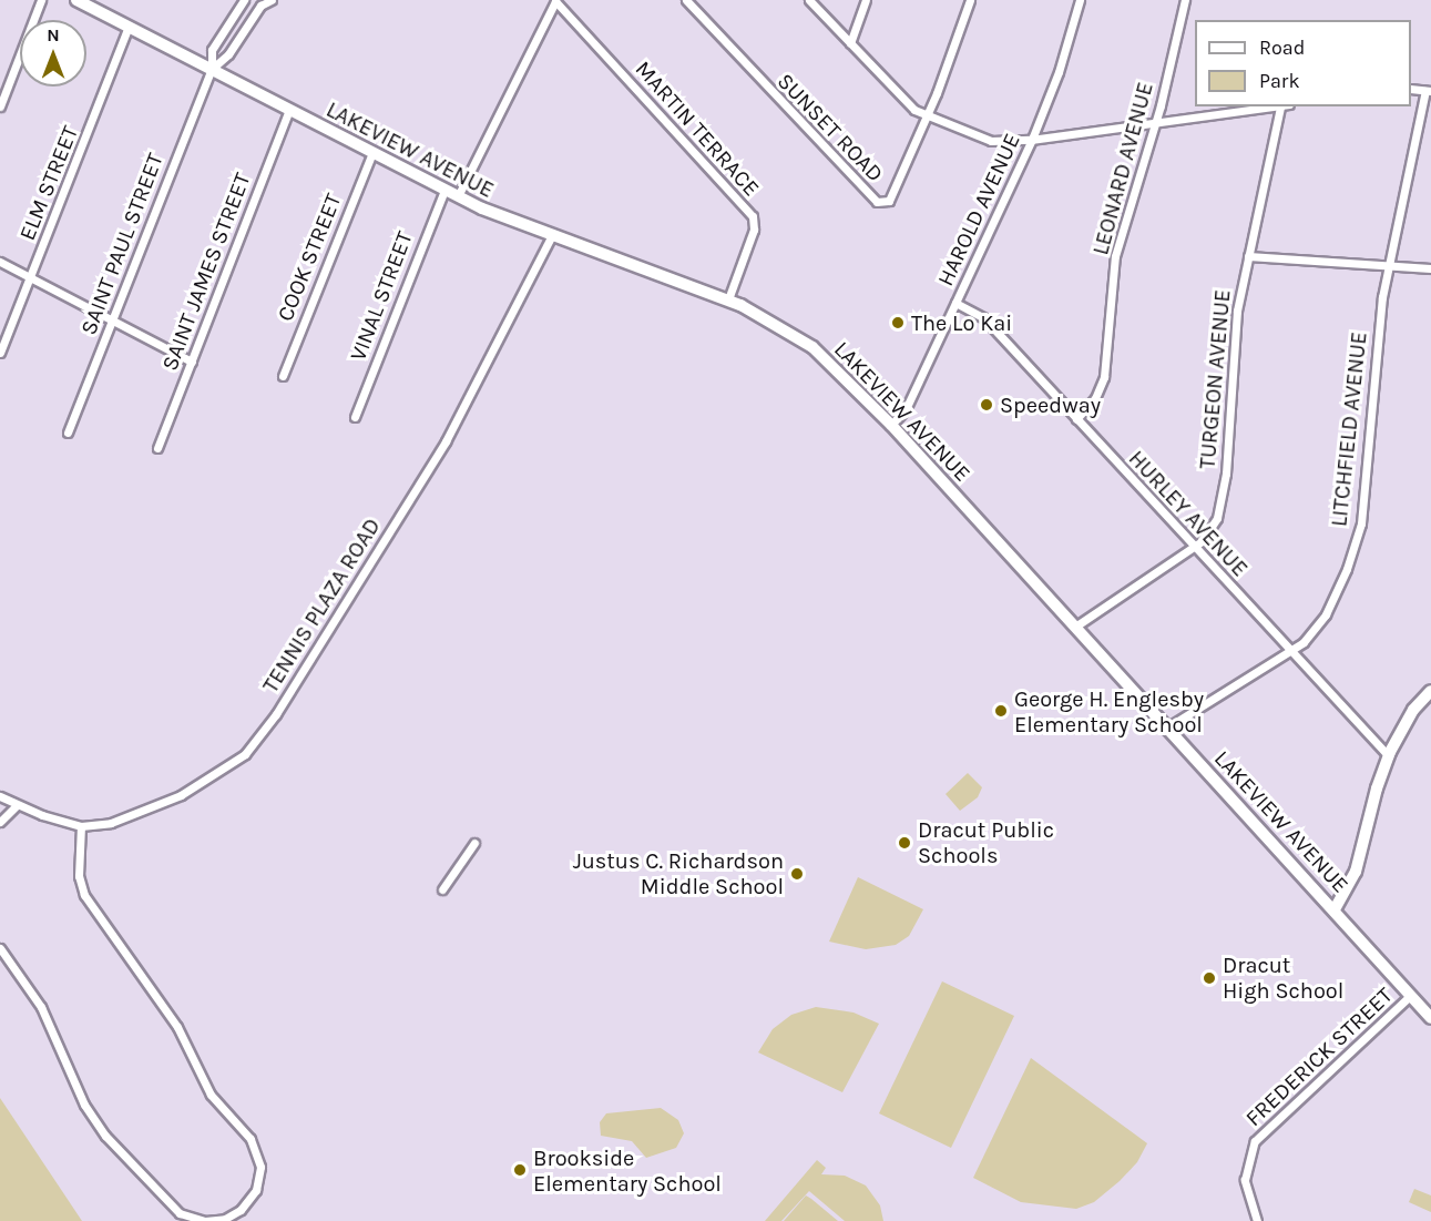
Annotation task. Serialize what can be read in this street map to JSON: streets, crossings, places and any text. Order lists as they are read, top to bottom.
{
  "streets": {
    "main road": ["LAKEVIEW AVENUE"],
    "street": [
      "SUNSET ROAD",
      "MARTIN TERRACE",
      "LEONARD AVENUE",
      "ELM STREET",
      "HAROLD AVENUE",
      "SAINT PAUL STREET",
      "COOK STREET",
      "SAINT JAMES STREET",
      "VINAL STREET",
      "TURGEON AVENUE",
      "LITCHFIELD AVENUE",
      "HURLEY AVENUE",
      "TENNIS PLAZA ROAD",
      "FREDERICK STREET"
    ]
  },
  "crossings": [
    ["MARTIN TERRACE", "LAKEVIEW AVENUE"],
    ["LAKEVIEW AVENUE", "ELM STREET"],
    ["LAKEVIEW AVENUE", "HAROLD AVENUE"],
    ["LAKEVIEW AVENUE", "SAINT PAUL STREET"],
    ["LAKEVIEW AVENUE", "COOK STREET"],
    ["LAKEVIEW AVENUE", "SAINT JAMES STREET"],
    ["LAKEVIEW AVENUE", "VINAL STREET"],
    ["LAKEVIEW AVENUE", "TURGEON AVENUE"],
    ["LAKEVIEW AVENUE", "LITCHFIELD AVENUE"],
    ["LAKEVIEW AVENUE", "TENNIS PLAZA ROAD"],
    ["LAKEVIEW AVENUE", "FREDERICK STREET"],
    ["LEONARD AVENUE", "HURLEY AVENUE"],
    ["HAROLD AVENUE", "HURLEY AVENUE"],
    ["TURGEON AVENUE", "HURLEY AVENUE"],
    ["LITCHFIELD AVENUE", "HURLEY AVENUE"]
  ],
  "places": [
    "The Lo Kai",
    "Speedway",
    "George H. Englesby Elementary School",
    "Dracut Public Schools",
    "Justus C. Richardson Middle School",
    "Dracut High School",
    "Brookside Elementary School"
  ],
  "legend": ["Road", "Park"],
  "north": "top"
}
